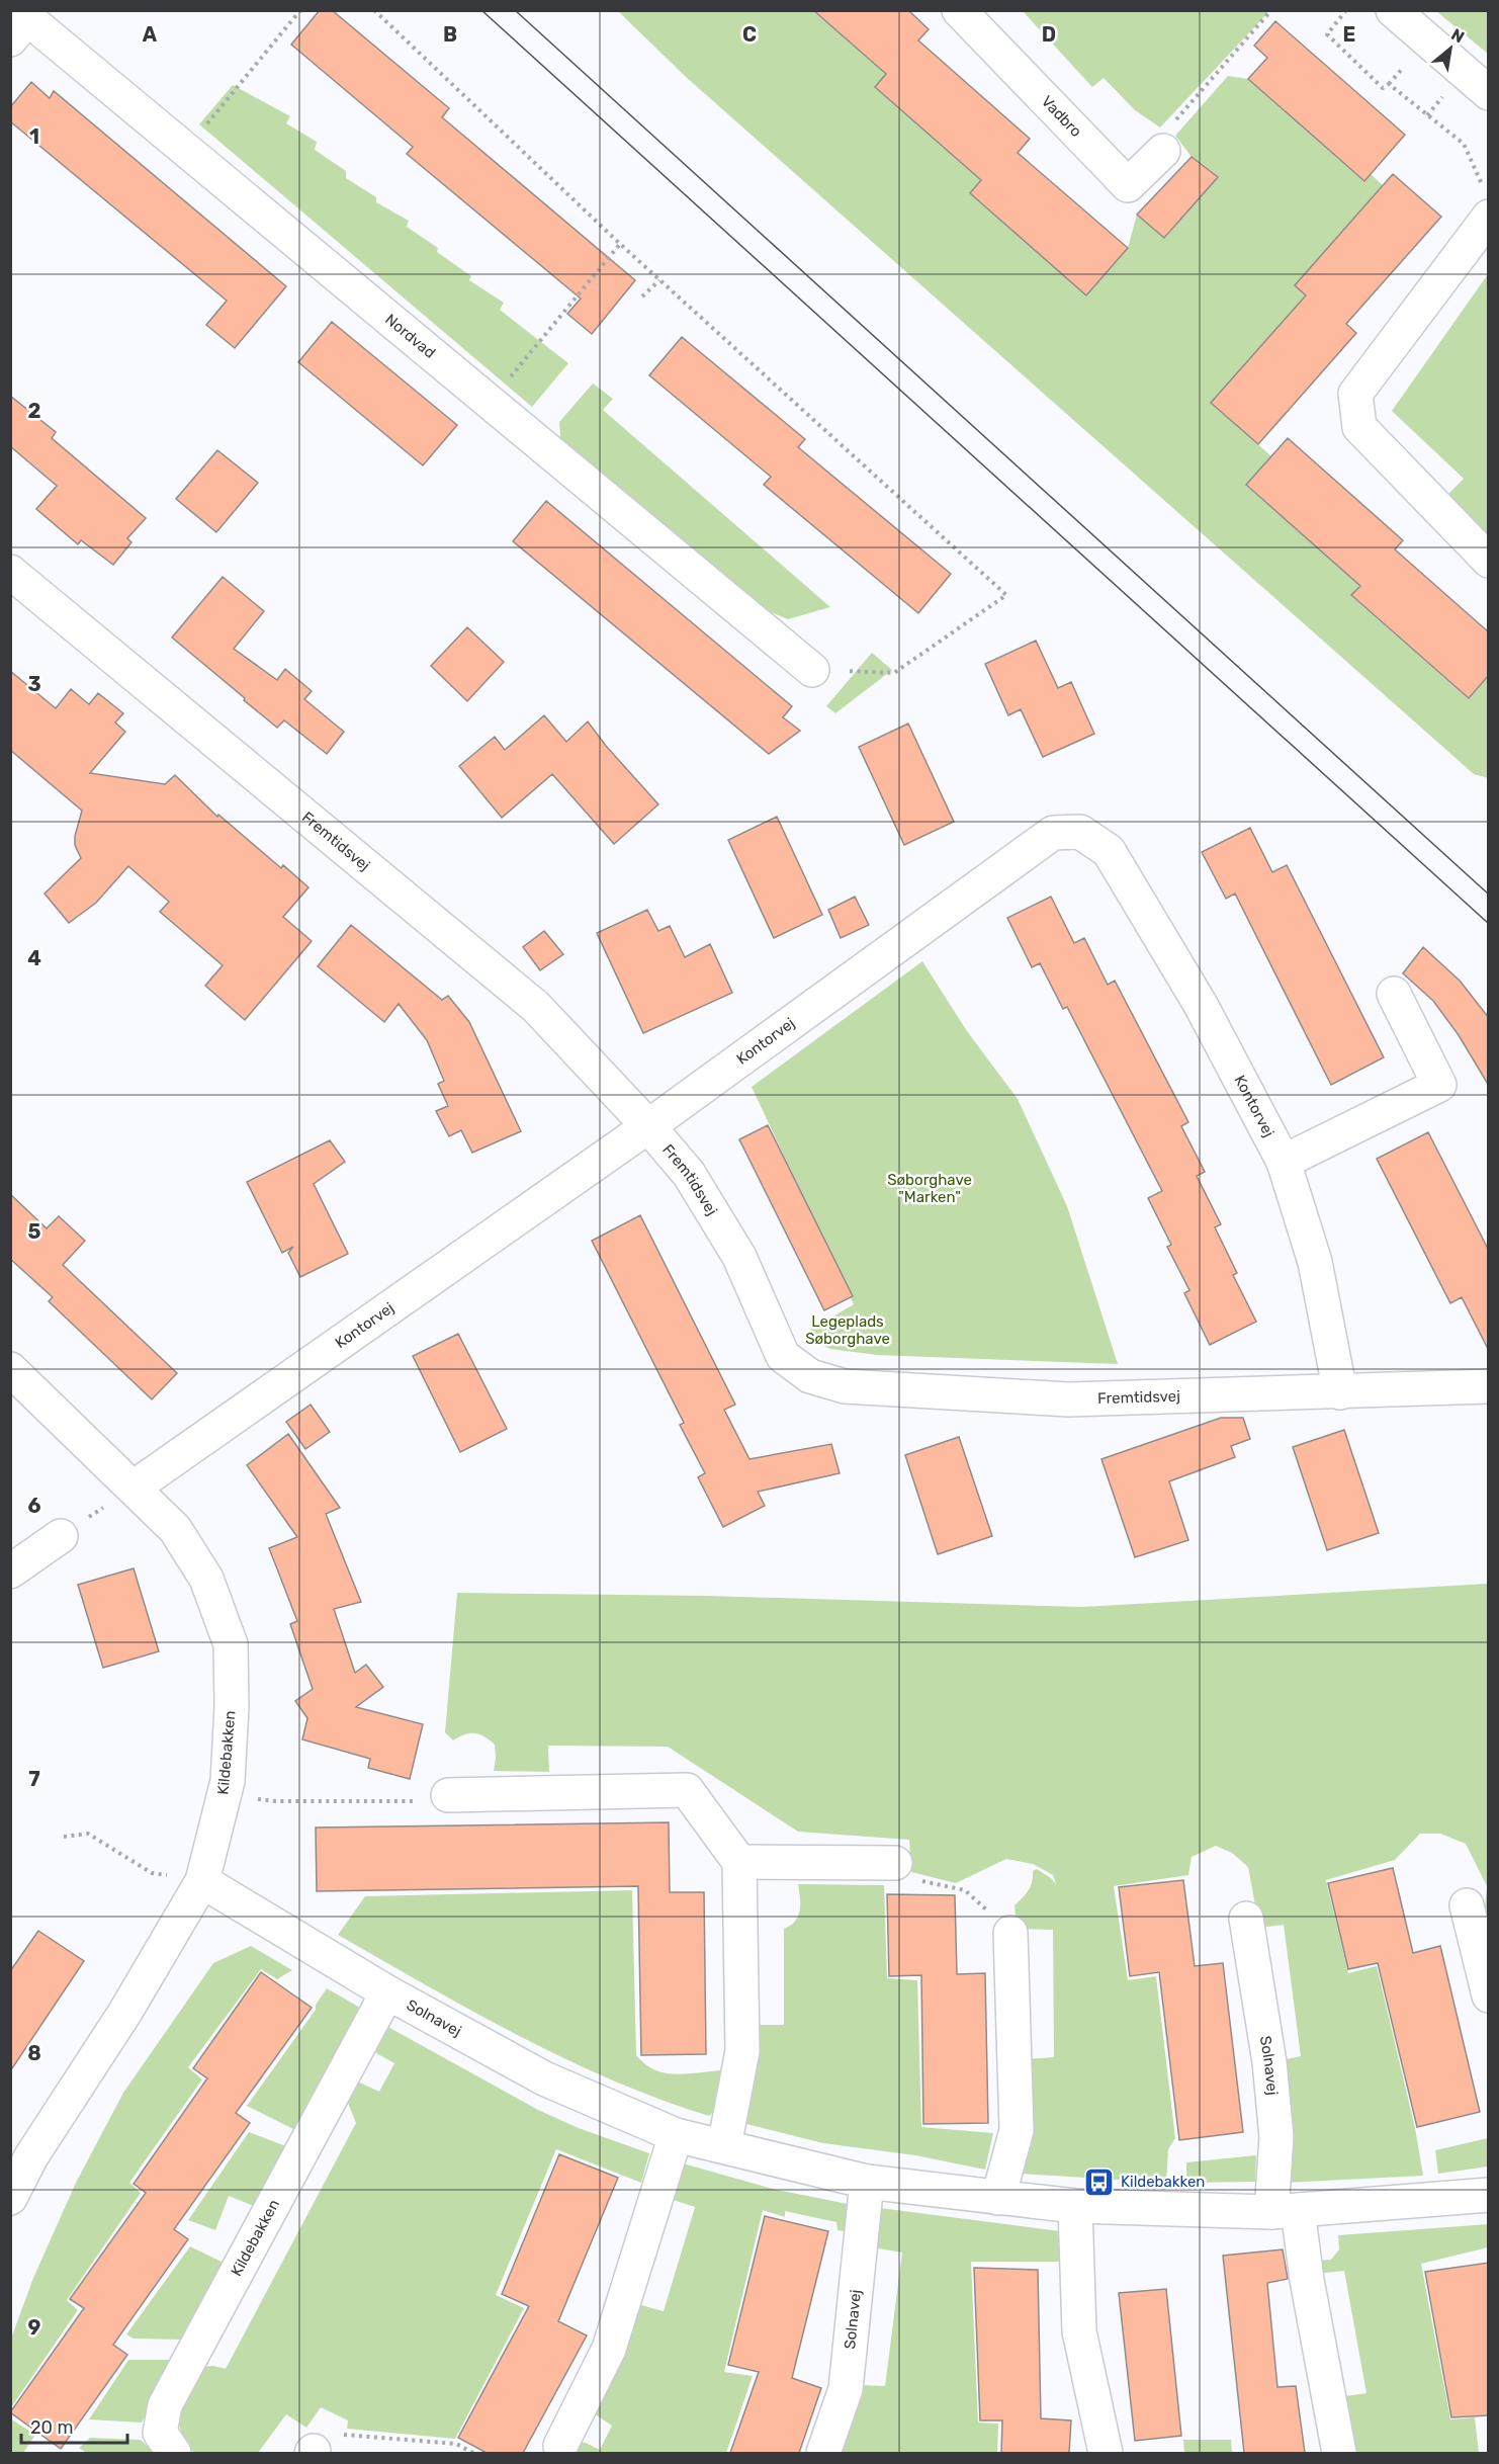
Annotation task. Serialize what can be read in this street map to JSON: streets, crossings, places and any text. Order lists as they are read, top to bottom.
{
  "streets": {
    "street": [
      "Vadbro",
      "Nordvad",
      "Fremtidsvej",
      "Kontorvej",
      "Kildebakken",
      "Solnavej"
    ]
  },
  "crossings": [
    ["Fremtidsvej", "Kontorvej"],
    ["Kontorvej", "Kildebakken"],
    ["Kildebakken", "Solnavej"]
  ],
  "parks": ["Søborghave \"Marken\"", "Legeplads Søborghave"],
  "places": {
    "bus stop": ["Kildebakken"]
  },
  "scale_bar": "20 m",
  "north": "top right",
  "grid": {
    "columns": [
      "A",
      "B",
      "C",
      "D",
      "E"
    ],
    "rows": [
      "1",
      "2",
      "3",
      "4",
      "5",
      "6",
      "7",
      "8",
      "9"
    ]
  }
}
